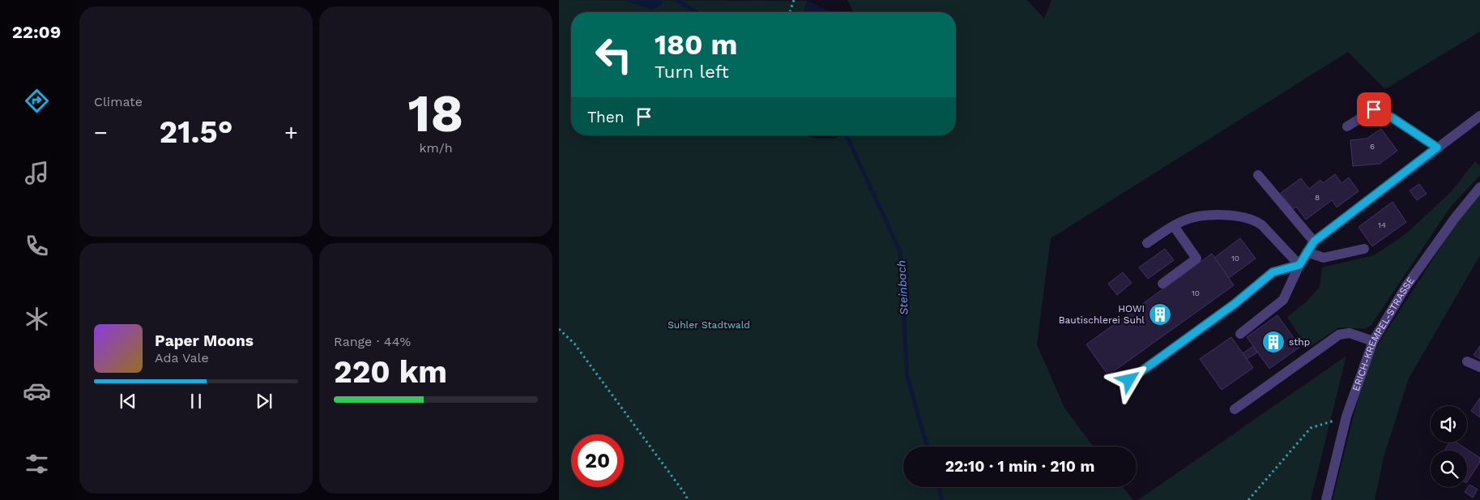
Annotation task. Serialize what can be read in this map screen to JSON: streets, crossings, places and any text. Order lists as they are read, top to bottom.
{
  "streets": {
    "street": ["ERICH-KREMPEL-STRASSE"]
  },
  "water": ["Steinbach"],
  "parks": ["Suhler Stadtwald"],
  "places": {
    "building": ["HOWI Bautischlerei Suhl", "sthp"]
  },
  "house_numbers": [
    "6",
    "8",
    "14",
    "10",
    "10"
  ],
  "page": {
    "tabs": "22:09",
    "tile": [
      "Climate",
      ["18", "km/h"],
      ["Range · 44%", "220 km"]
    ],
    "turn": ["180 m", "Turn left"],
    "then": "Then",
    "heat": ["−", "21.5°", "+"],
    "song": ["Paper Moons", "Ada Vale"],
    "limit": "20",
    "trip": "22:10 · 1 min · 210 m"
  }
}
